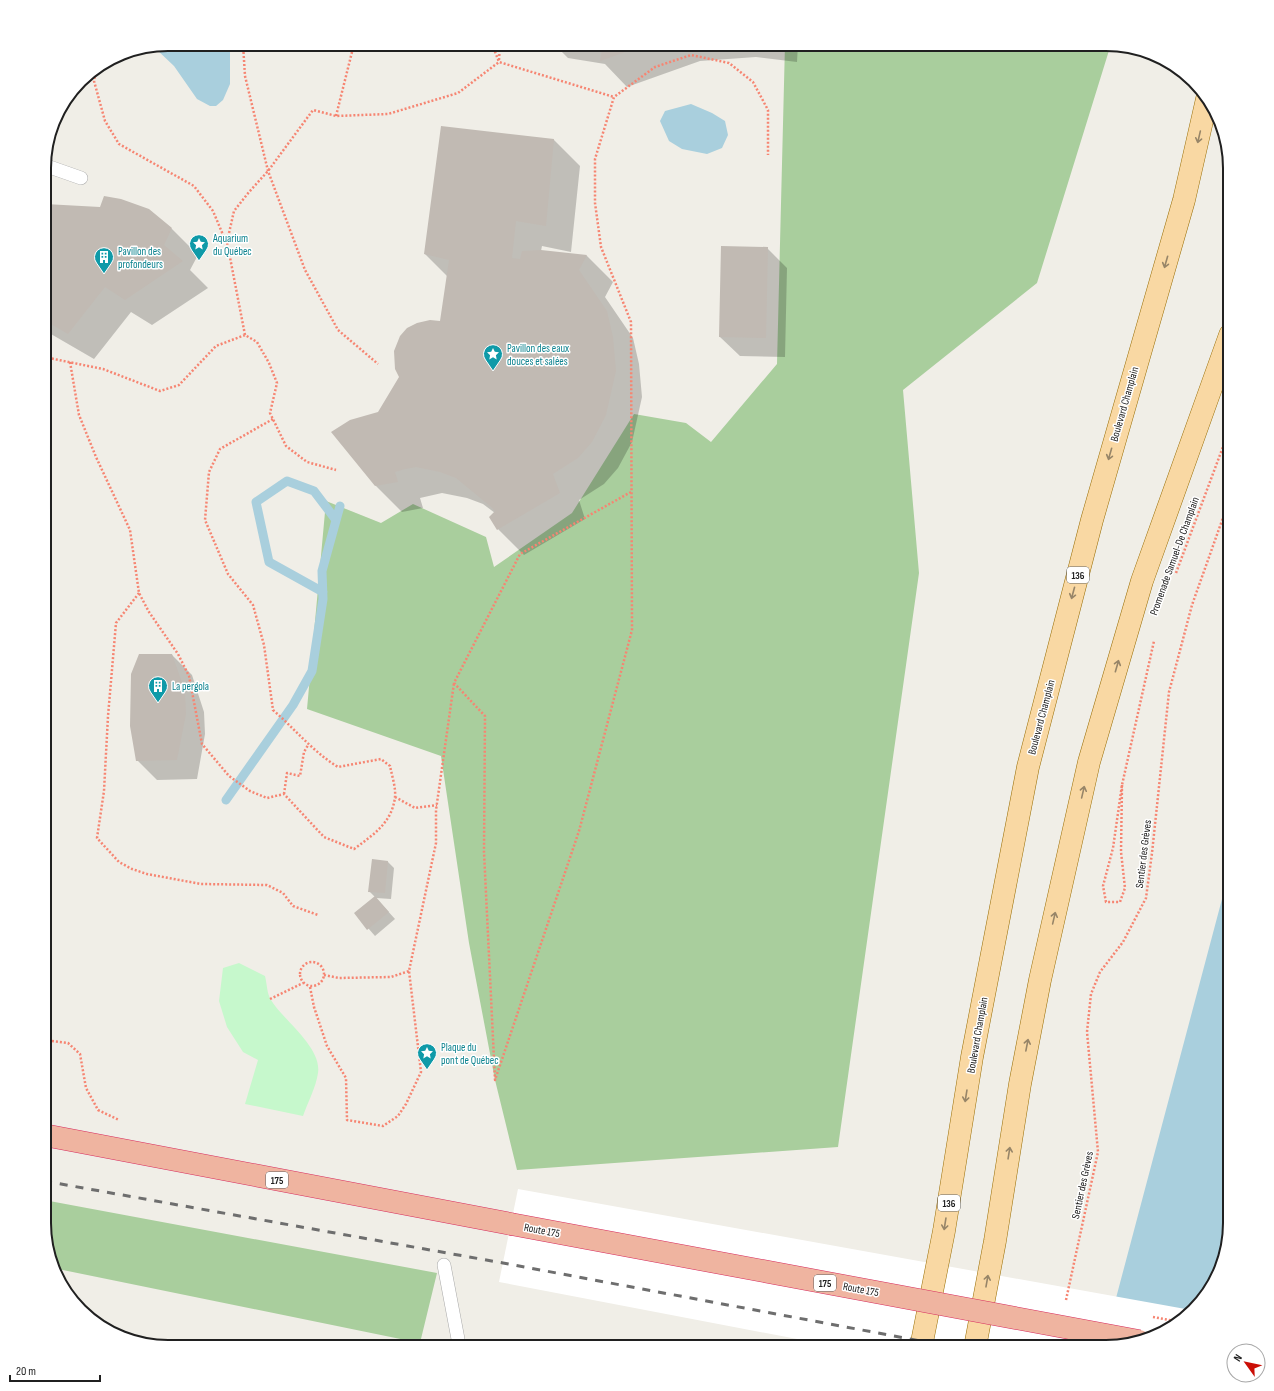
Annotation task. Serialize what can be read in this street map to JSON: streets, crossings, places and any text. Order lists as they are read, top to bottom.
{
  "streets": {
    "highway": ["175", "Route 175"],
    "main road": ["Boulevard Champlain", "136"],
    "path": ["Promenade Samuel-De Champlain", "Sentier des Grèves"]
  },
  "places": {
    "place": ["Aquarium du Québec", "Pavillon des eaux douces et salées", "Plaque du pont de Québec"],
    "building": ["Pavillon des profondeurs", "La pergola"]
  },
  "scale_bar": "20 m",
  "north": "top left"
}
